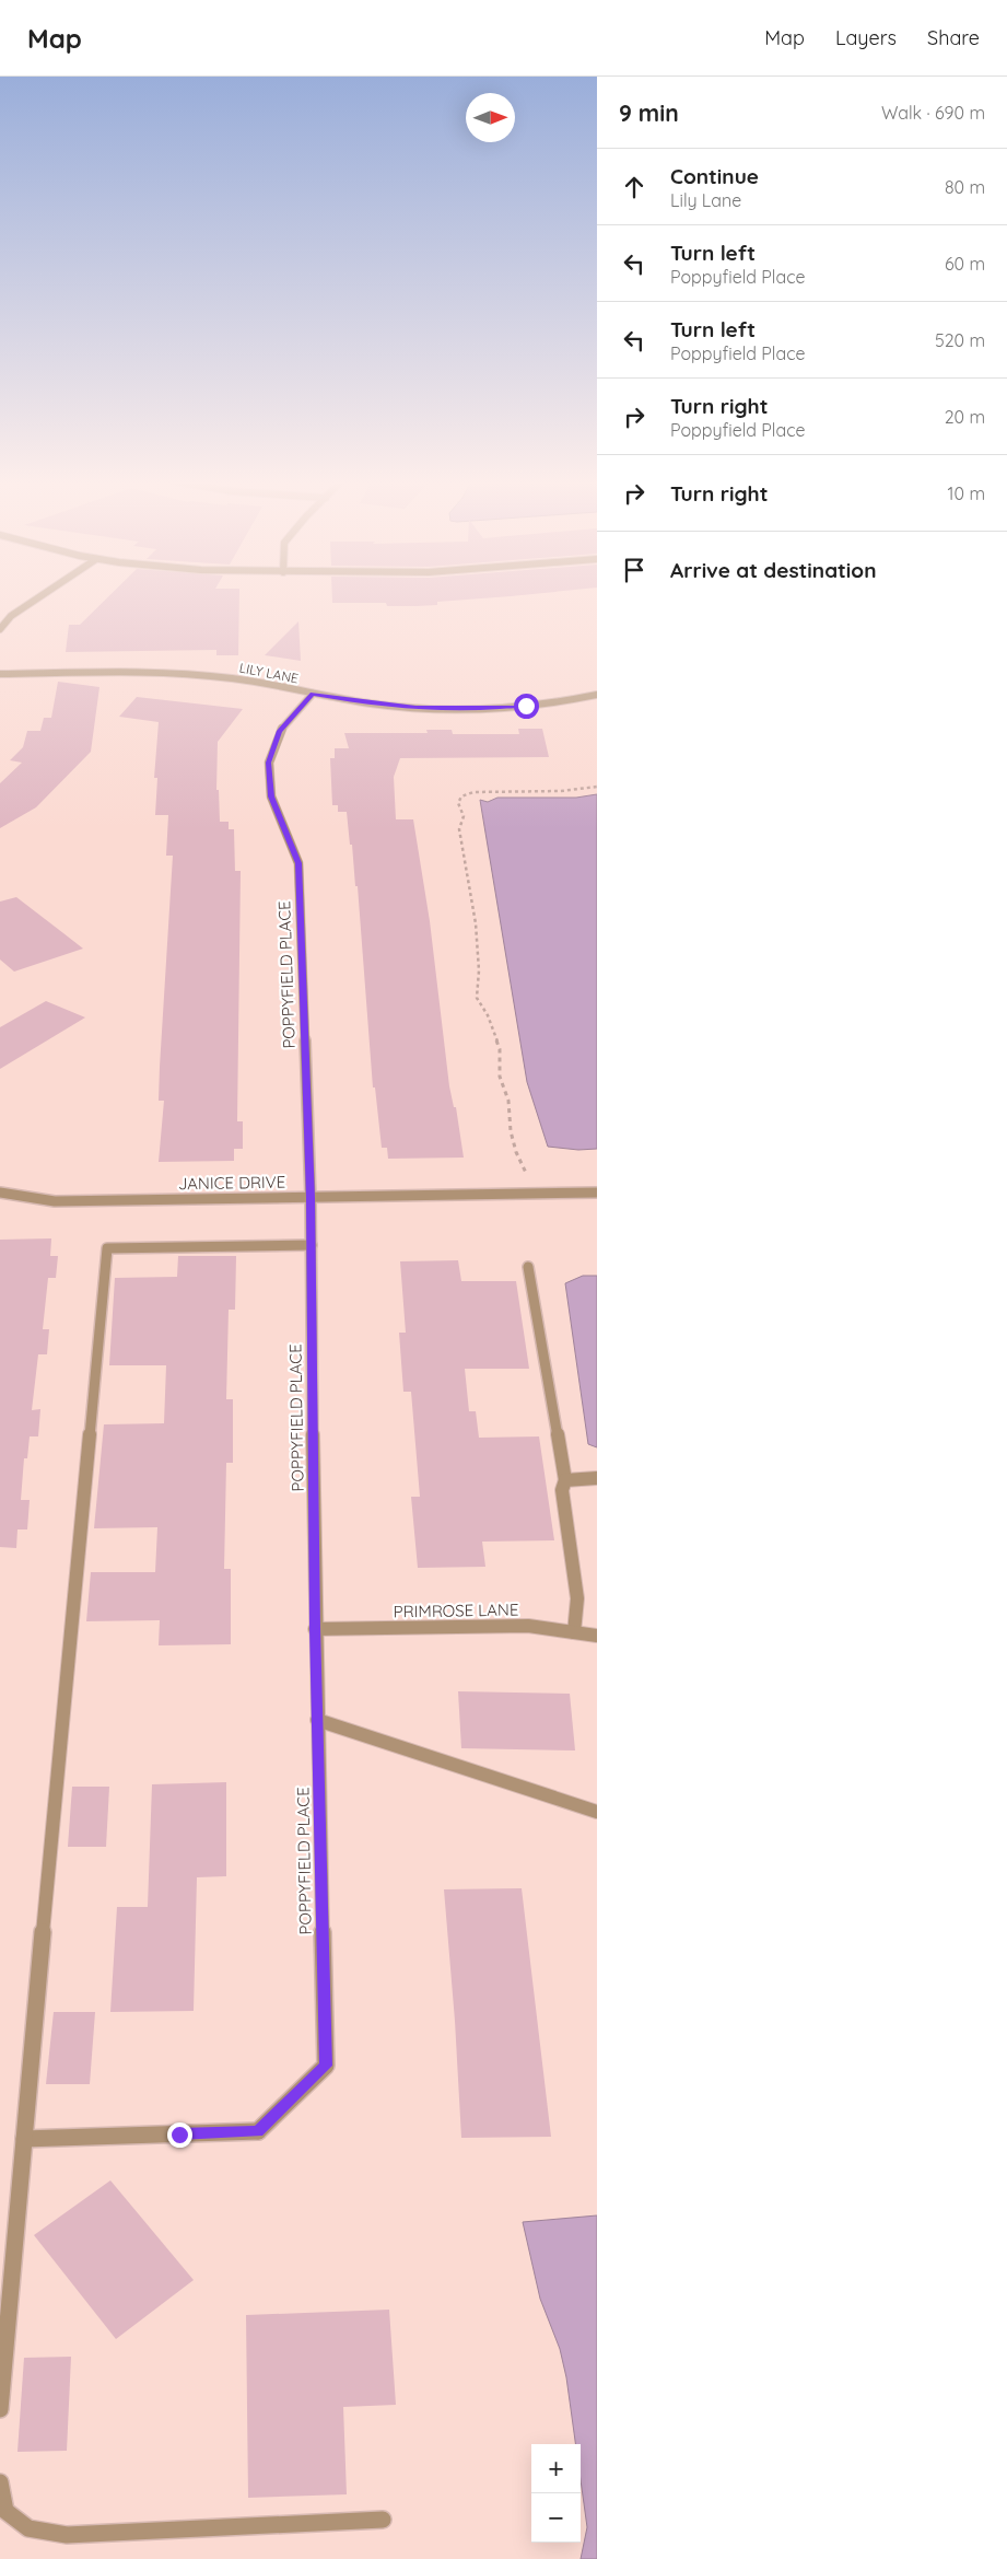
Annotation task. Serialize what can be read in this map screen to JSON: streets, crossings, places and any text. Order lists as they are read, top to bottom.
{
  "streets": {
    "street": [
      "LILY LANE",
      "POPPYFIELD PLACE",
      "JANICE DRIVE",
      "PRIMROSE LANE"
    ]
  },
  "crossings": [
    ["LILY LANE", "POPPYFIELD PLACE"],
    ["POPPYFIELD PLACE", "JANICE DRIVE"],
    ["POPPYFIELD PLACE", "PRIMROSE LANE"]
  ],
  "north": "right",
  "page": {
    "header": "Map",
    "nav": ["Map", "Layers", "Share"],
    "heading": ["9 min", "Walk · 690 m"],
    "list": [
      ["Continue", "Lily Lane", "80 m"],
      ["Turn left", "Poppyfield Place", "60 m"],
      ["Turn left", "Poppyfield Place", "520 m"],
      ["Turn right", "Poppyfield Place", "20 m"],
      ["Turn right", "10 m"],
      "Arrive at destination"
    ],
    "map_buttons": ["+", "−"]
  }
}
